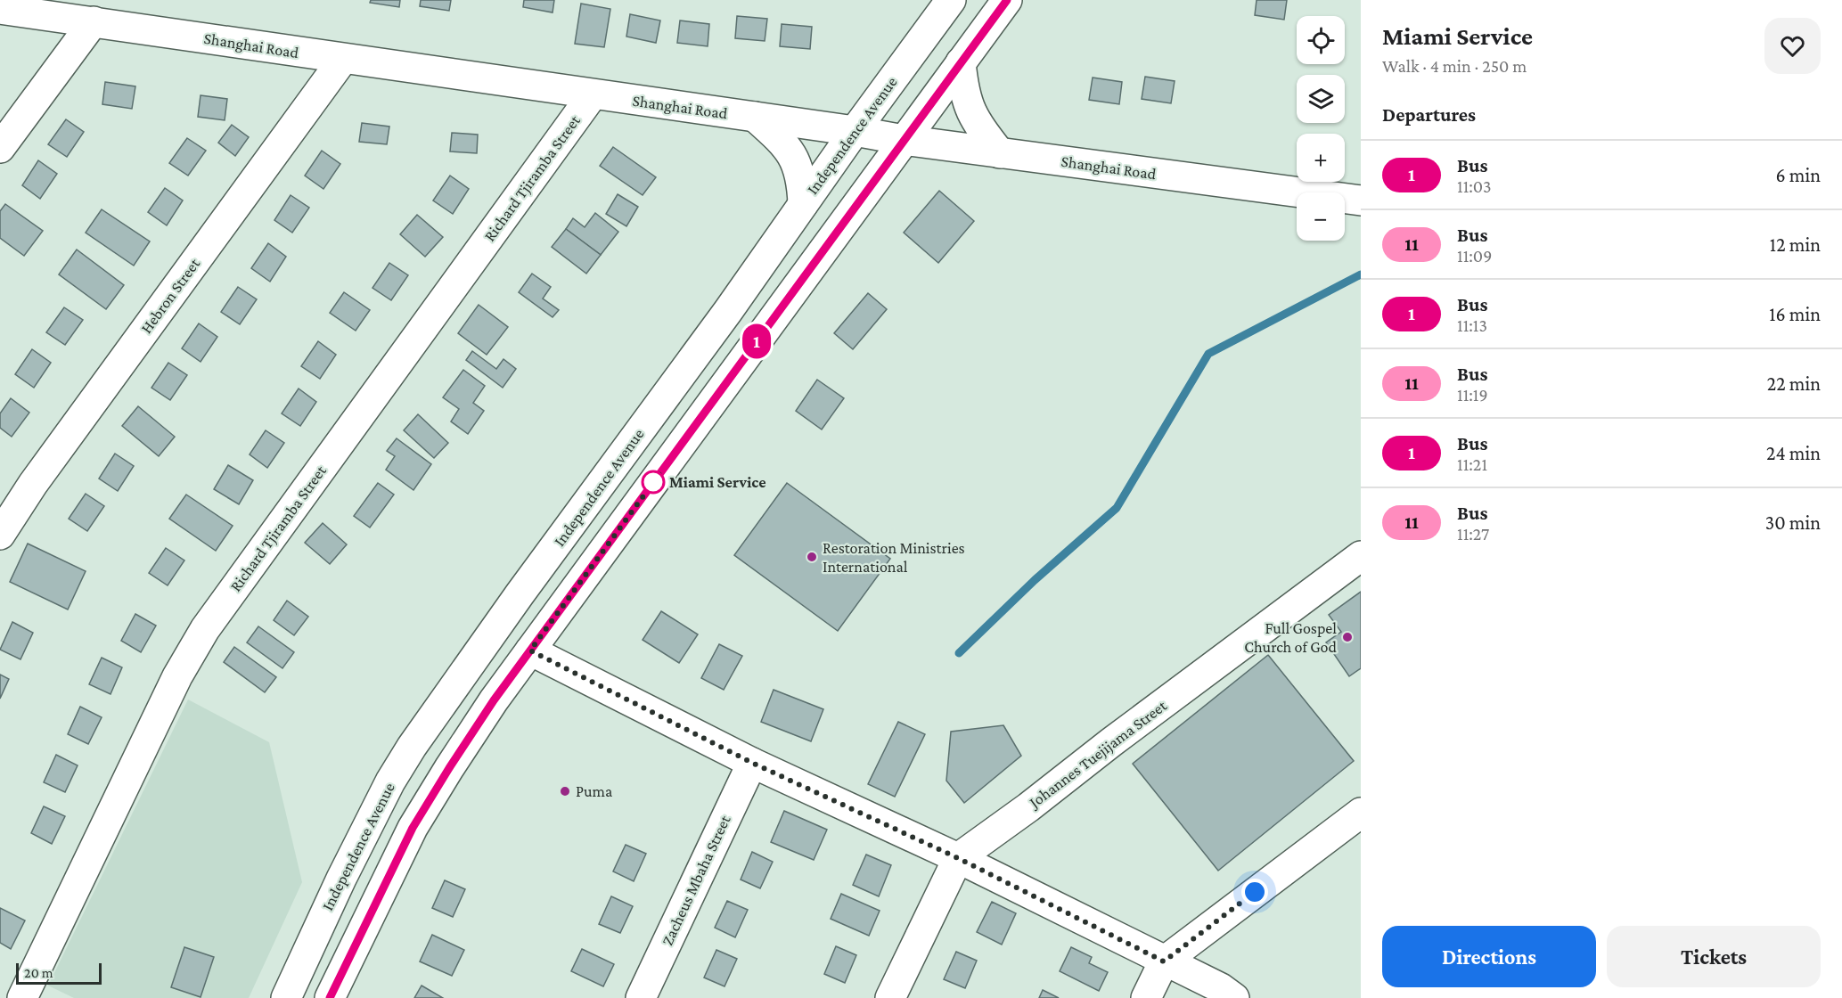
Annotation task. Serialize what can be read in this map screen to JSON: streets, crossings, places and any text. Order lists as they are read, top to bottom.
{
  "streets": {
    "street": [
      "Shanghai Road",
      "Independence Avenue",
      "Richard Tjiramba Street",
      "Hebron Street",
      "Johannes Tuejijama Street",
      "Zacheus Mbaha Street"
    ]
  },
  "crossings": [
    ["Shanghai Road", "Independence Avenue"],
    ["Shanghai Road", "Richard Tjiramba Street"],
    ["Shanghai Road", "Hebron Street"]
  ],
  "places": [
    "Miami Service",
    "Restoration Ministries International",
    "Full Gospel Church of God",
    "Puma"
  ],
  "lines": ["bus line 1"],
  "scale_bar": "20 m",
  "page": {
    "on_map": "1",
    "heading": [
      ["Miami Service", "Walk · 4 min · 250 m"],
      "Departures"
    ],
    "map_buttons": ["+", "−"],
    "list": [
      {
        "mark": "1",
        "name": "Bus",
        "note": "11:03",
        "value": "6 min"
      },
      {
        "mark": "11",
        "name": "Bus",
        "note": "11:09",
        "value": "12 min"
      },
      {
        "mark": "1",
        "name": "Bus",
        "note": "11:13",
        "value": "16 min"
      },
      {
        "mark": "11",
        "name": "Bus",
        "note": "11:19",
        "value": "22 min"
      },
      {
        "mark": "1",
        "name": "Bus",
        "note": "11:21",
        "value": "24 min"
      },
      {
        "mark": "11",
        "name": "Bus",
        "note": "11:27",
        "value": "30 min"
      }
    ],
    "buttons": ["Directions", "Tickets"],
    "scale": "20 m"
  }
}
